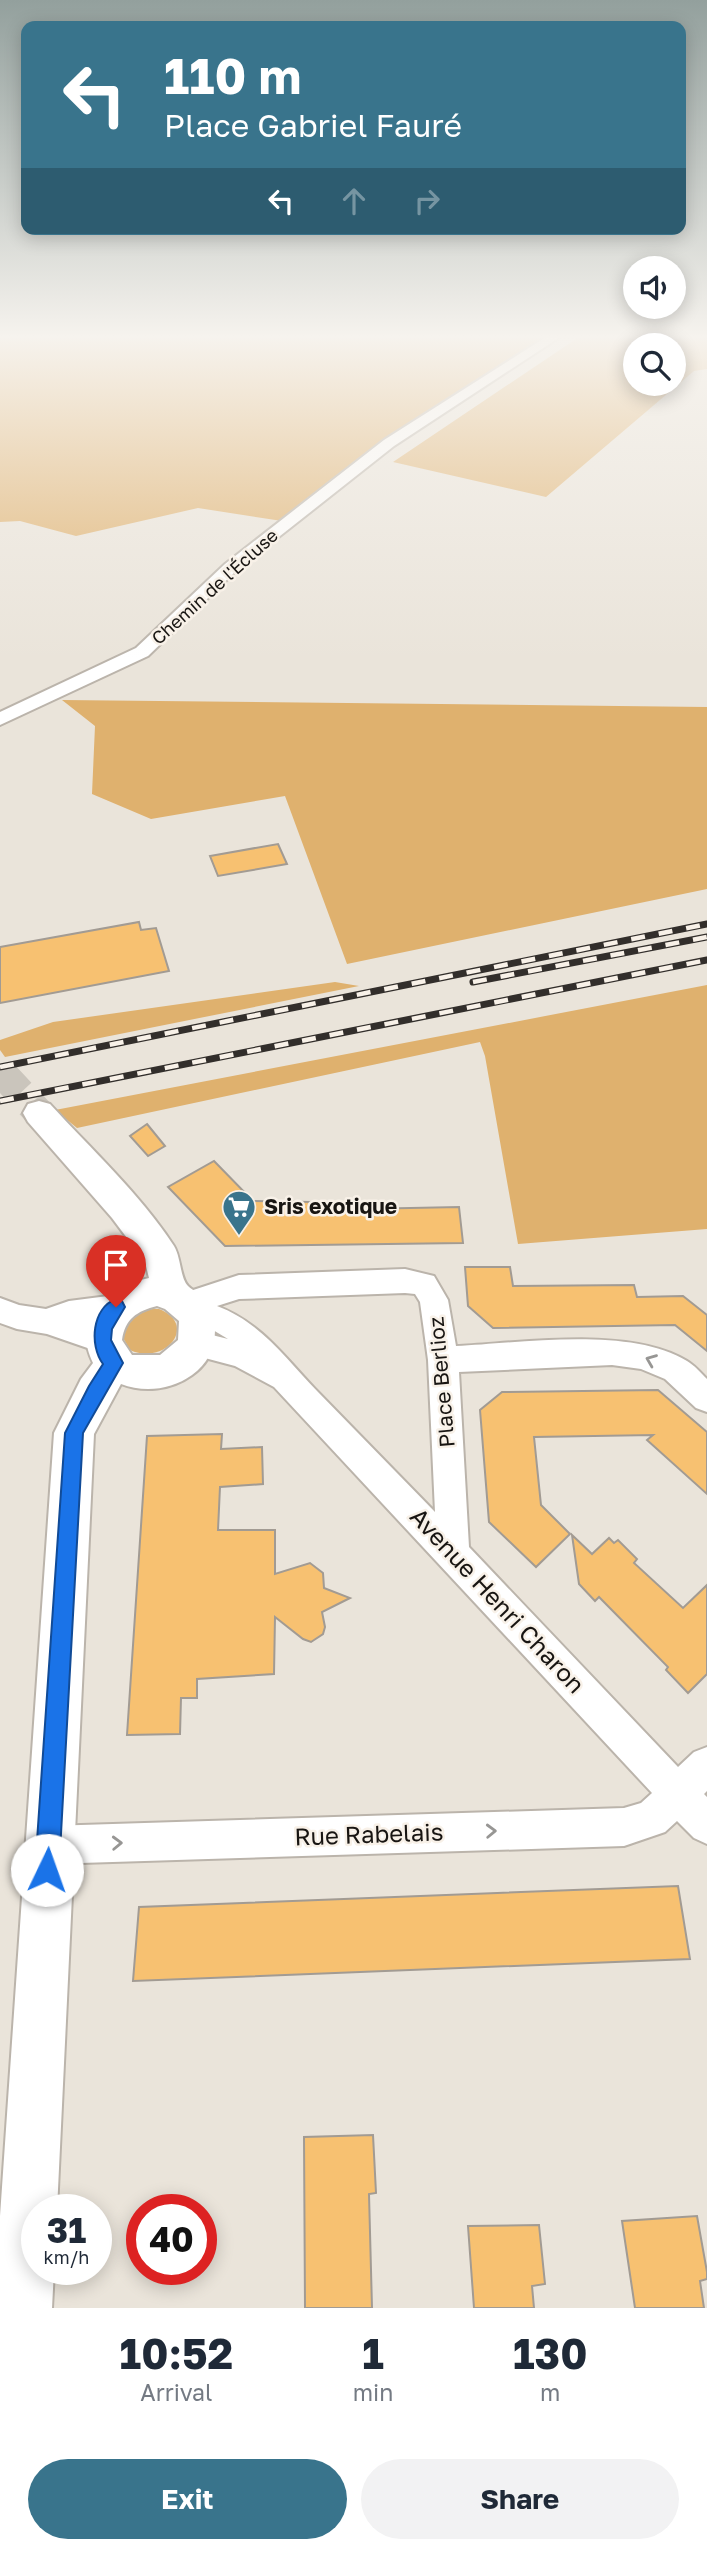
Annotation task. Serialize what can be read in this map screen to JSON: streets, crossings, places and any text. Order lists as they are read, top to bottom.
{
  "streets": {
    "street": [
      "Chemin de l'Écluse",
      "Place Berlioz",
      "Avenue Henri Charon",
      "Rue Rabelais"
    ]
  },
  "crossings": [
    ["Place Berlioz", "Avenue Henri Charon"],
    ["Avenue Henri Charon", "Rue Rabelais"]
  ],
  "one_way": ["Rue Rabelais"],
  "places": {
    "supermarket": ["Sris exotique"]
  },
  "page": {
    "turn": ["110 m", "Place Gabriel Fauré"],
    "speed": "31 km/h",
    "limit": "40",
    "eta": [
      "10:52",
      "Arrival",
      "1",
      "min",
      "130",
      "m"
    ],
    "buttons": ["Exit", "Share"]
  }
}
